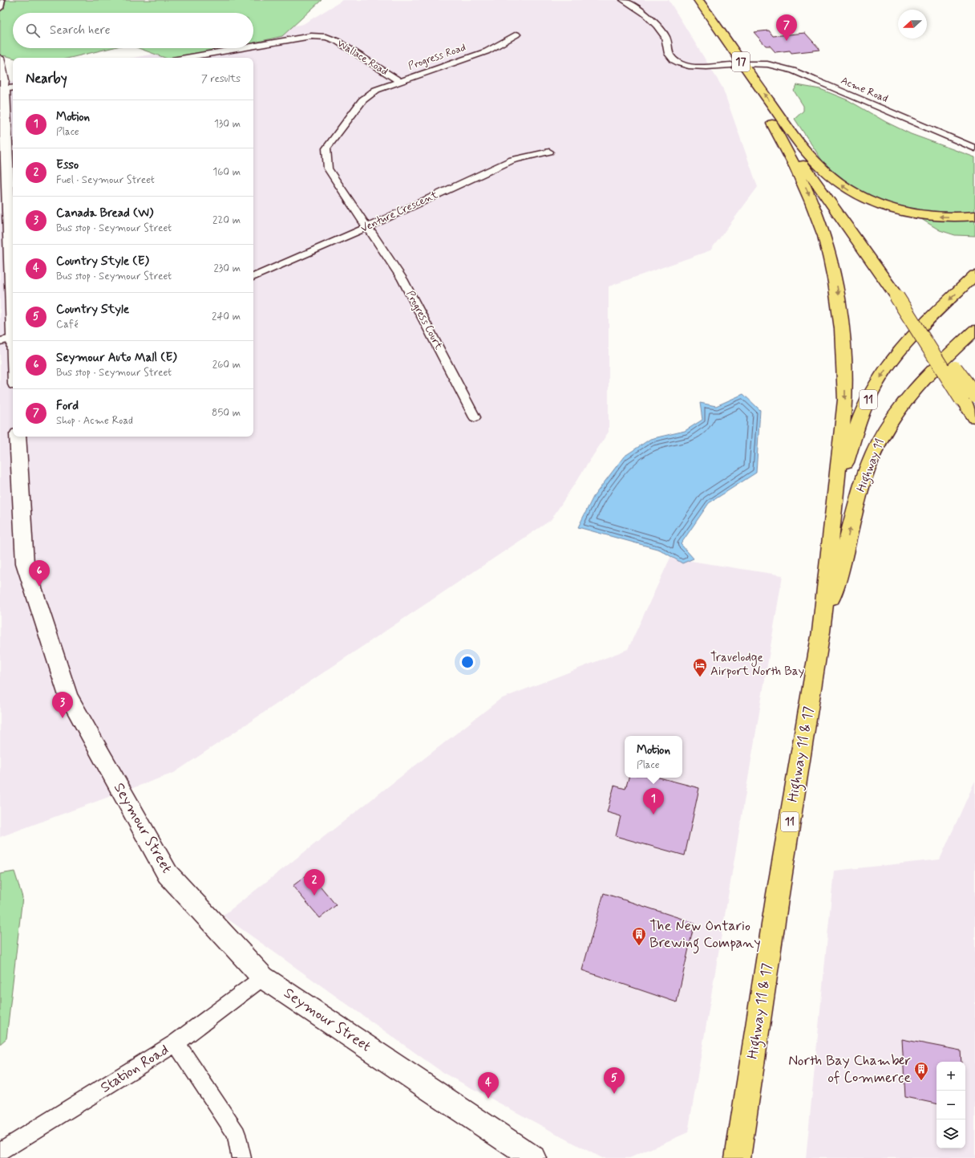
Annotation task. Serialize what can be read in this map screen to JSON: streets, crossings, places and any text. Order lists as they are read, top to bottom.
{
  "streets": {
    "highway": [
      "17",
      "11",
      "Highway 11",
      "Highway 11 & 17"
    ],
    "street": [
      "Progress Road",
      "Wallace Road",
      "Acme Road",
      "Venture Crescent",
      "Progress Court",
      "Seymour Street",
      "Station Road"
    ]
  },
  "crossings": [
    ["Progress Road", "Wallace Road"],
    ["Progress Road", "Venture Crescent"],
    ["Progress Road", "Progress Court"],
    ["17", "Acme Road"],
    ["Venture Crescent", "Progress Court"],
    ["Highway 11", "Highway 11 & 17"],
    ["Seymour Street", "Station Road"]
  ],
  "places": {
    "hotel": ["Travelodge Airport North Bay"],
    "building": ["The New Ontario Brewing Company", "North Bay Chamber of Commerce"]
  },
  "north": "left",
  "page": {
    "search": "Search here",
    "pins": [
      "7",
      "6",
      "3",
      "1",
      "2",
      "5",
      "4"
    ],
    "heading": ["Nearby", "7 results"],
    "list": [
      {
        "mark": "1",
        "name": "Motion",
        "note": "Place",
        "value": "130 m"
      },
      {
        "mark": "2",
        "name": "Esso",
        "note": "Fuel · Seymour Street",
        "value": "160 m"
      },
      {
        "mark": "3",
        "name": "Canada Bread (W)",
        "note": "Bus stop · Seymour Street",
        "value": "220 m"
      },
      {
        "mark": "4",
        "name": "Country Style (E)",
        "note": "Bus stop · Seymour Street",
        "value": "230 m"
      },
      {
        "mark": "5",
        "name": "Country Style",
        "note": "Café",
        "value": "240 m"
      },
      {
        "mark": "6",
        "name": "Seymour Auto Mall (E)",
        "note": "Bus stop · Seymour Street",
        "value": "260 m"
      },
      {
        "mark": "7",
        "name": "Ford",
        "note": "Shop · Acme Road",
        "value": "850 m"
      }
    ],
    "popup": ["Motion", "Place"],
    "map_buttons": ["+", "−"]
  }
}
